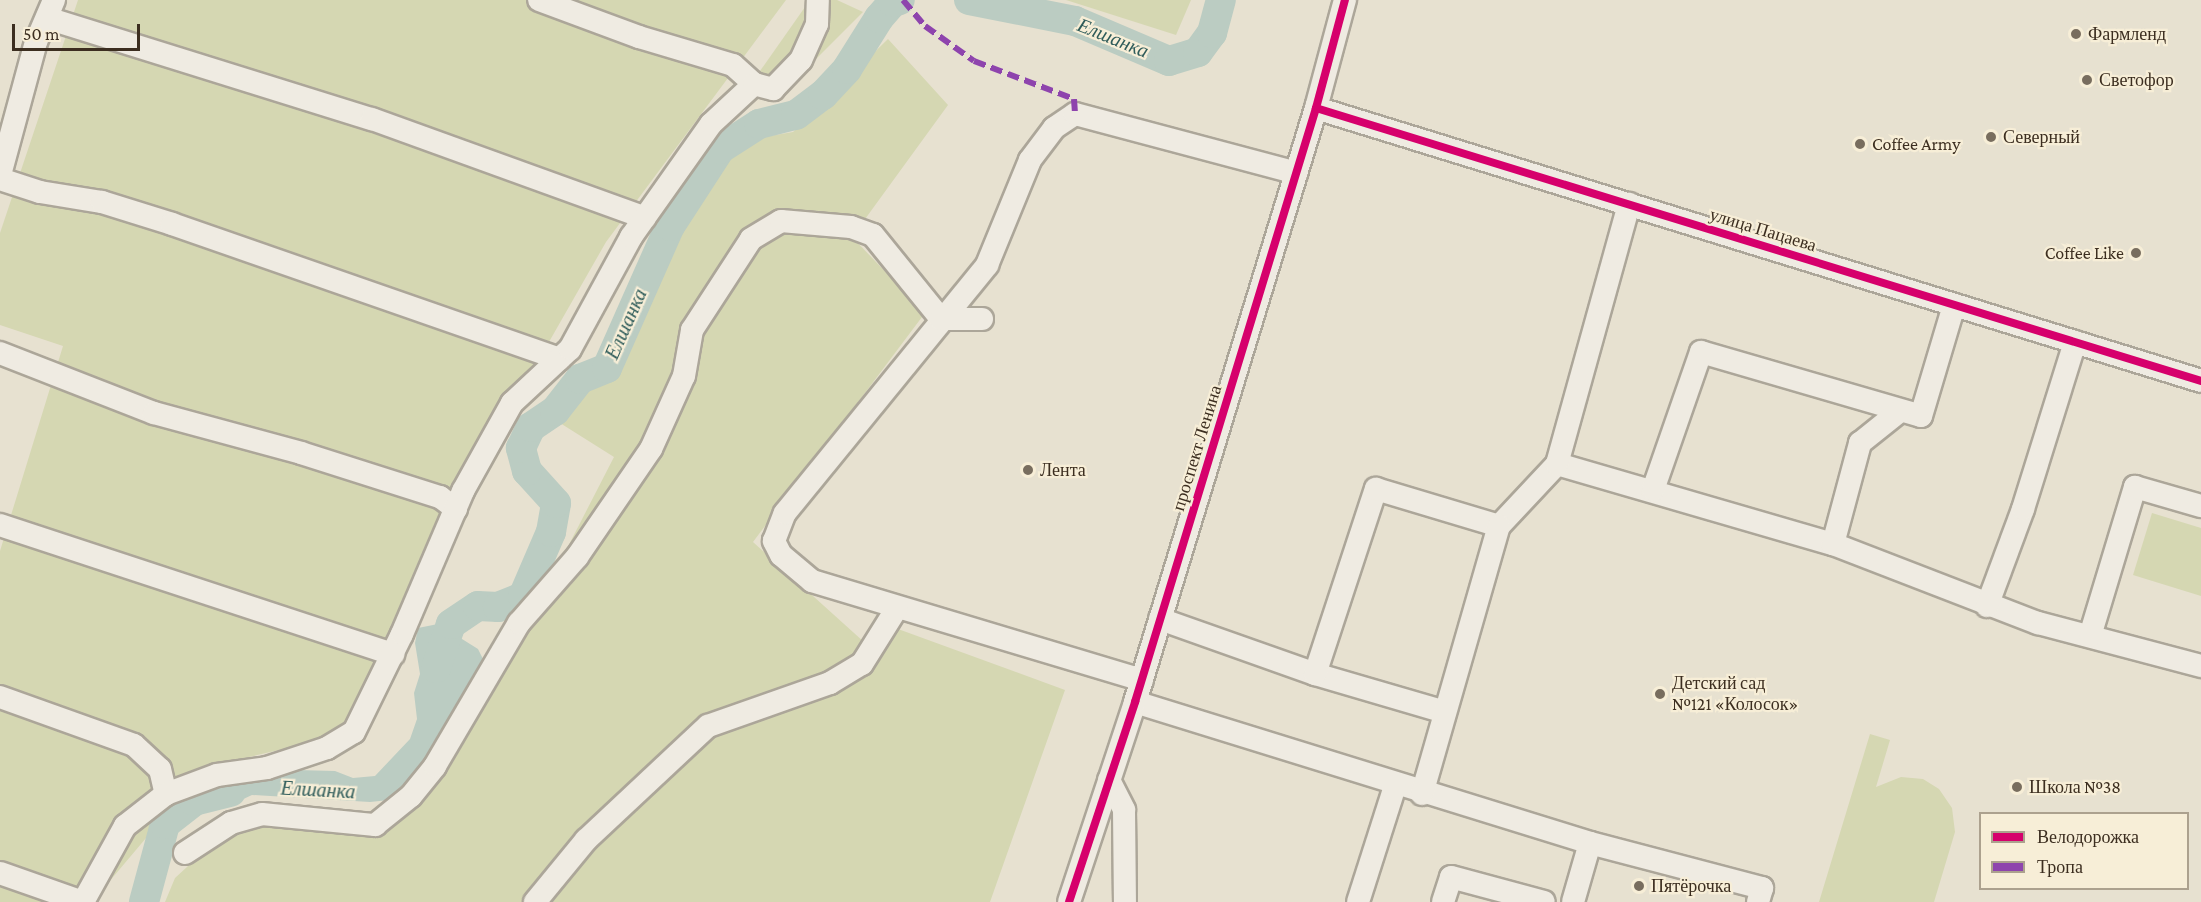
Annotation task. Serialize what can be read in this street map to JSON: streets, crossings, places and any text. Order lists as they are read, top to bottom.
{
  "streets": {
    "street": ["улица Пацаева", "проспект Ленина"]
  },
  "crossings": [
    ["улица Пацаева", "проспект Ленина"]
  ],
  "water": ["Елшанка"],
  "places": [
    "Фармленд",
    "Светофор",
    "Северный",
    "Coffee Army",
    "Coffee Like",
    "Лента",
    "Детский сад №121 «Колосок»",
    "Школа №38",
    "Пятёрочка"
  ],
  "legend": ["Велодорожка", "Тропа"],
  "scale_bar": "50 m"
}
